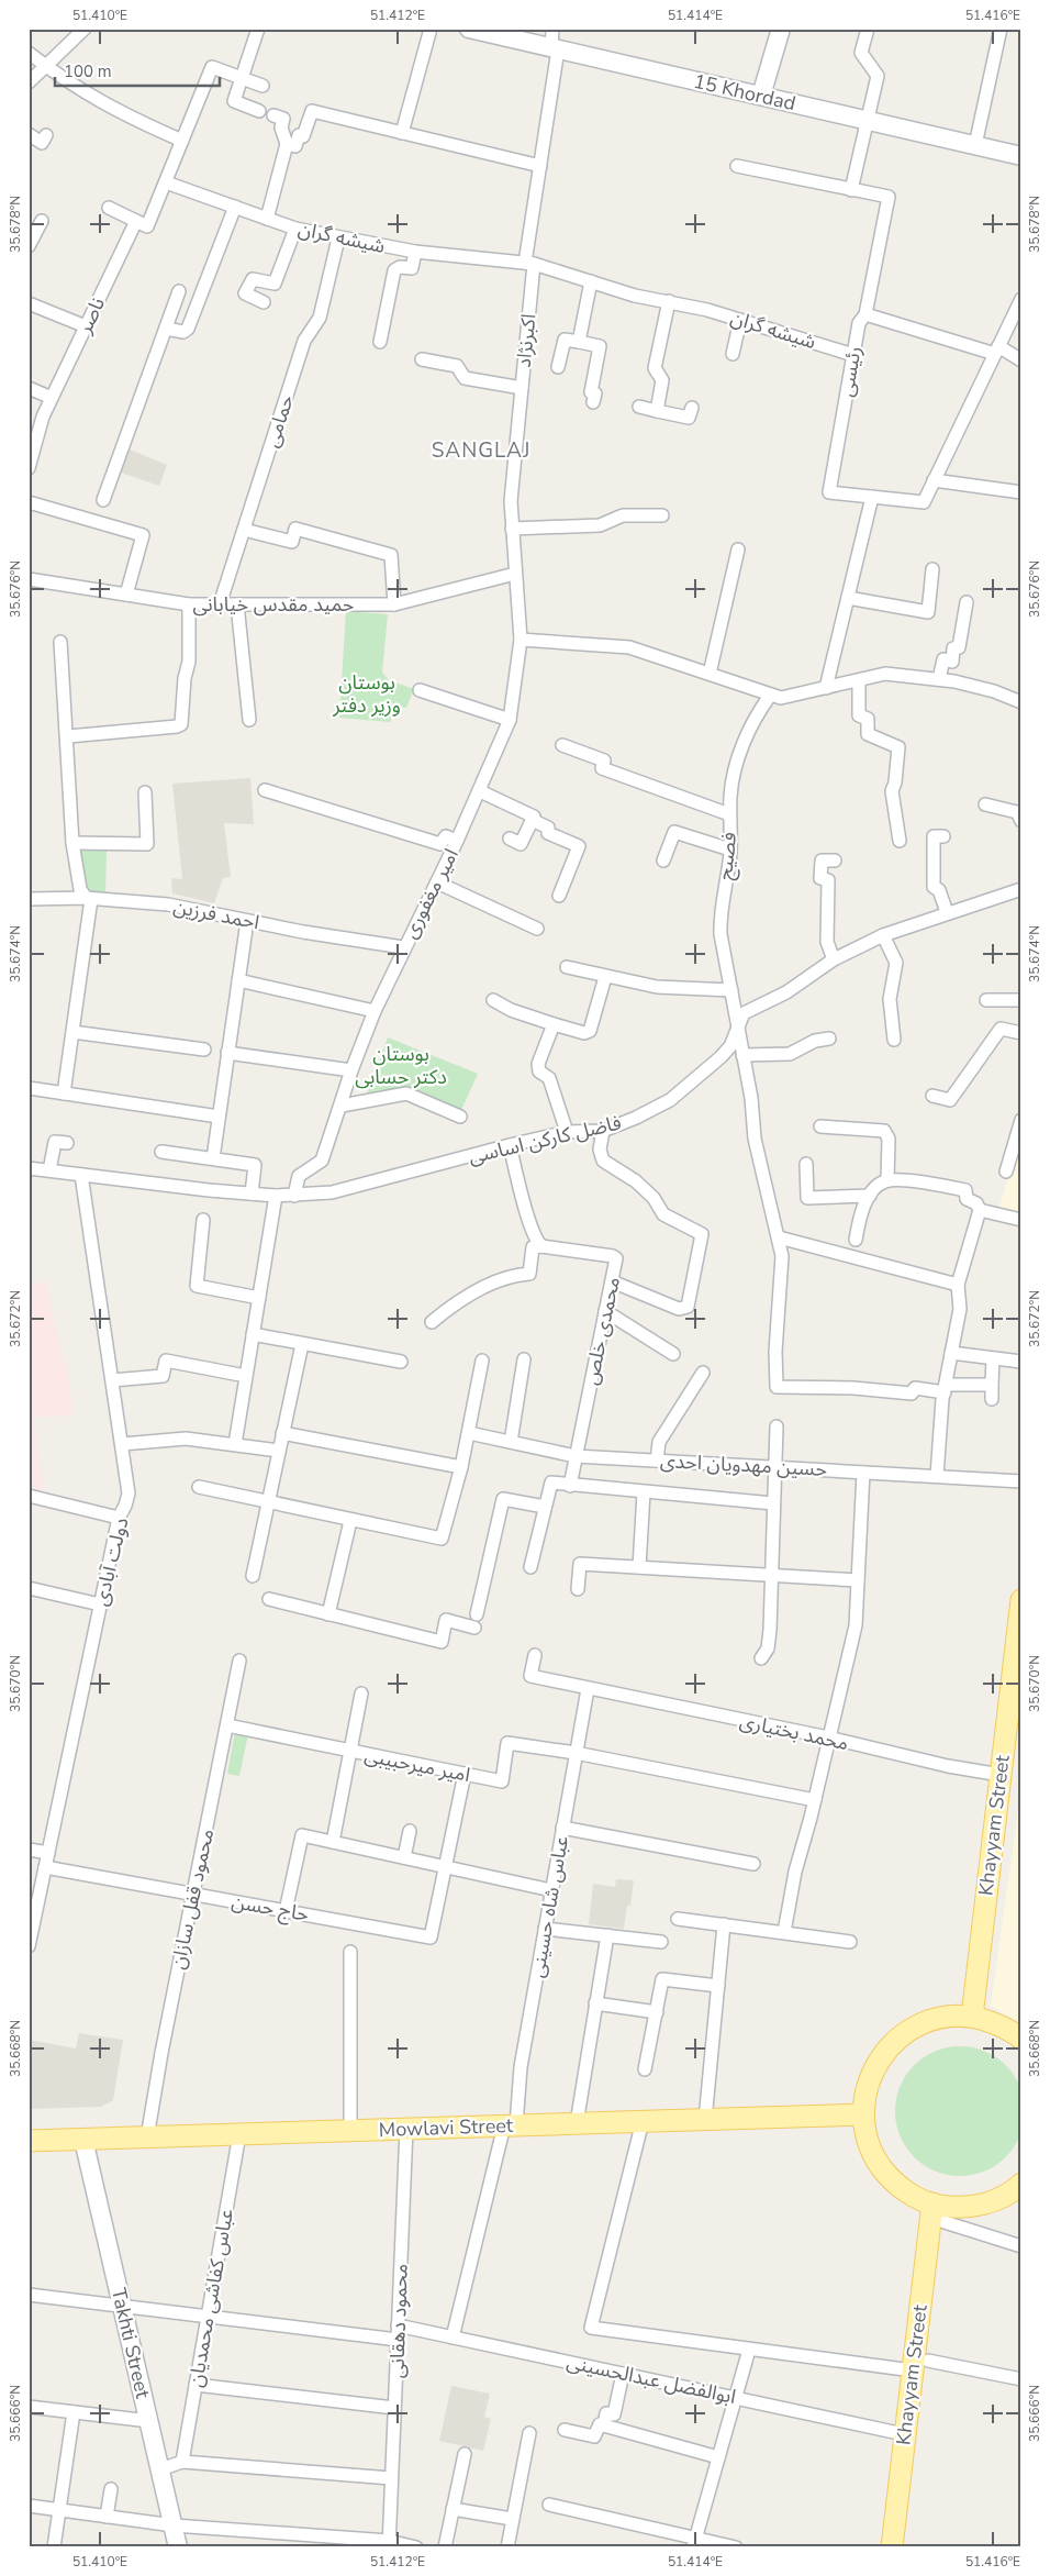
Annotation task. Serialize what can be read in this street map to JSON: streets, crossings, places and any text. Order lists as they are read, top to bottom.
{
  "streets": {
    "main road": [
      "15 Khordad",
      "Khayyam Street",
      "Mowlavi Street",
      "Takhti Street"
    ],
    "street": [
      "شیشه گران",
      "ناصر",
      "اکبرنژاد",
      "رئیسی",
      "حمامی",
      "حمید مقدس خیابانی",
      "فصیح",
      "امیر مغفوری",
      "احمد فرزین",
      "فاضل کارکن اساسی",
      "محمدی خلص",
      "حسین مهدویان احدی",
      "دولت آبادی",
      "محمد بختیاری",
      "امیر میرحبیبی",
      "محمود قفل سازان",
      "عباس شاه حسینی",
      "حاج حسن",
      "عباس کفاشی محمدیان",
      "محمود دهقانی",
      "ابوالفضل عبدالحسینی"
    ]
  },
  "crossings": [
    ["15 Khordad", "اکبرنژاد"],
    ["شیشه گران", "اکبرنژاد"],
    ["شیشه گران", "رئیسی"],
    ["شیشه گران", "حمامی"],
    ["اکبرنژاد", "حمید مقدس خیابانی"],
    ["اکبرنژاد", "امیر مغفوری"],
    ["حمامی", "حمید مقدس خیابانی"],
    ["فصیح", "فاضل کارکن اساسی"],
    ["امیر مغفوری", "احمد فرزین"],
    ["امیر مغفوری", "فاضل کارکن اساسی"],
    ["فاضل کارکن اساسی", "دولت آبادی"],
    ["محمدی خلص", "حسین مهدویان احدی"],
    ["دولت آبادی", "حاج حسن"],
    ["محمد بختیاری", "Khayyam Street"],
    ["محمد بختیاری", "عباس شاه حسینی"],
    ["امیر میرحبیبی", "محمود قفل سازان"],
    ["امیر میرحبیبی", "عباس شاه حسینی"],
    ["Khayyam Street", "ابوالفضل عبدالحسینی"],
    ["محمود قفل سازان", "حاج حسن"],
    ["محمود قفل سازان", "Mowlavi Street"],
    ["عباس شاه حسینی", "Mowlavi Street"],
    ["عباس شاه حسینی", "ابوالفضل عبدالحسینی"],
    ["Mowlavi Street", "عباس کفاشی محمدیان"],
    ["Mowlavi Street", "محمود دهقانی"],
    ["Mowlavi Street", "Takhti Street"],
    ["محمود دهقانی", "ابوالفضل عبدالحسینی"]
  ],
  "districts": ["SANGLAJ"],
  "parks": ["بوستان وزیر دفتر", "بوستان دکتر حسابی"],
  "scale_bar": "100 m",
  "coordinates": [
    "51.410°E",
    "51.412°E",
    "51.414°E",
    "51.416°E",
    "35.678°N",
    "35.676°N",
    "35.674°N",
    "35.672°N",
    "35.670°N",
    "35.668°N",
    "35.666°N"
  ]
}
